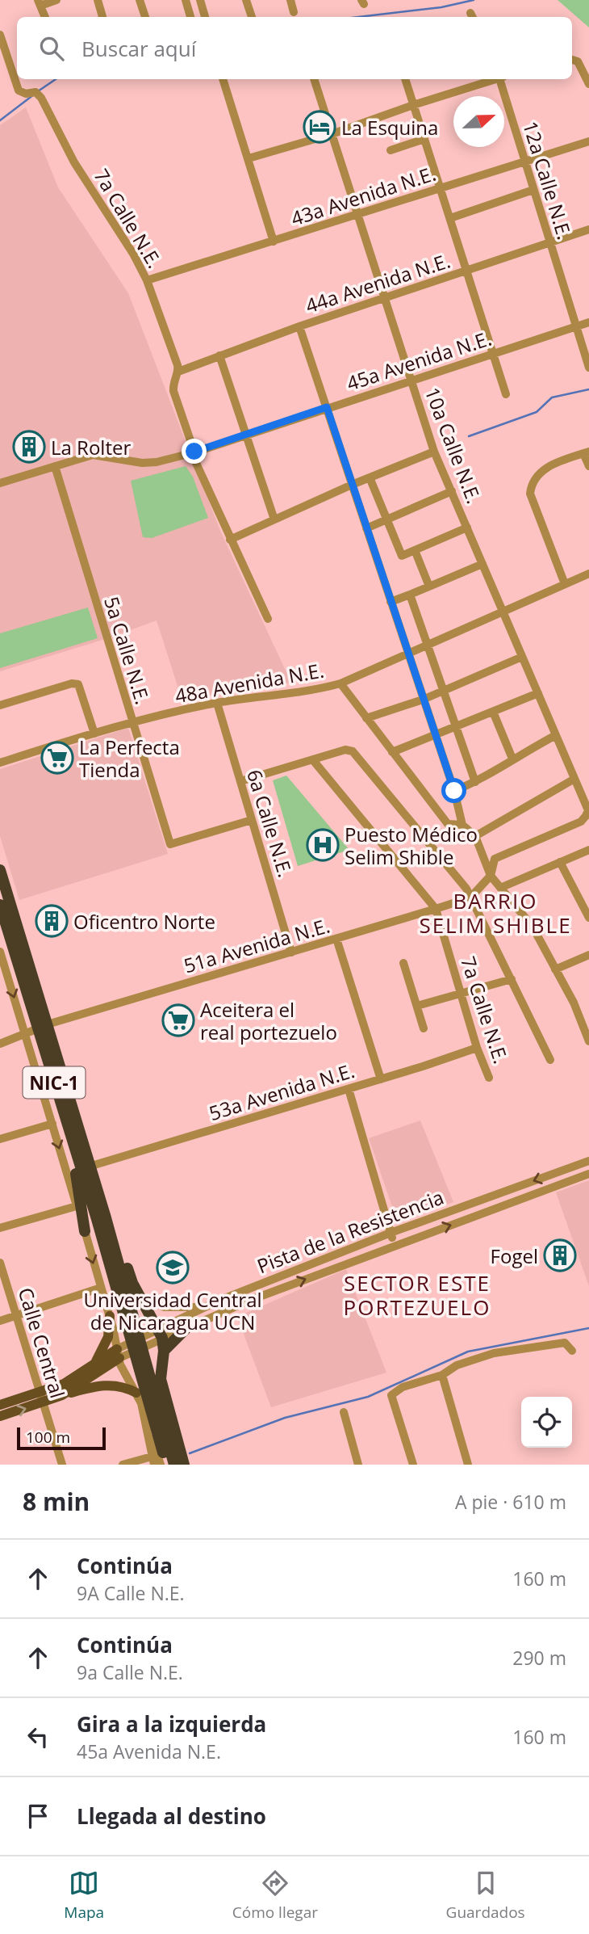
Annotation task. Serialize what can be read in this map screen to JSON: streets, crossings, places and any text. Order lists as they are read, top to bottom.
{
  "streets": {
    "highway": ["NIC-1"],
    "main road": ["Pista de la Resistencia"],
    "street": [
      "12a Calle N.E.",
      "43a Avenida N.E.",
      "7a Calle N.E.",
      "44a Avenida N.E.",
      "45a Avenida N.E.",
      "10a Calle N.E.",
      "5a Calle N.E.",
      "48a Avenida N.E.",
      "6a Calle N.E.",
      "51a Avenida N.E.",
      "53a Avenida N.E.",
      "Calle Central"
    ]
  },
  "crossings": [
    ["12a Calle N.E.", "43a Avenida N.E."],
    ["12a Calle N.E.", "44a Avenida N.E."],
    ["12a Calle N.E.", "45a Avenida N.E."],
    ["43a Avenida N.E.", "7a Calle N.E."],
    ["43a Avenida N.E.", "10a Calle N.E."],
    ["7a Calle N.E.", "44a Avenida N.E."],
    ["7a Calle N.E.", "45a Avenida N.E."],
    ["7a Calle N.E.", "51a Avenida N.E."],
    ["7a Calle N.E.", "53a Avenida N.E."],
    ["44a Avenida N.E.", "10a Calle N.E."],
    ["45a Avenida N.E.", "10a Calle N.E."],
    ["45a Avenida N.E.", "5a Calle N.E."],
    ["10a Calle N.E.", "48a Avenida N.E."],
    ["10a Calle N.E.", "51a Avenida N.E."],
    ["5a Calle N.E.", "48a Avenida N.E."],
    ["5a Calle N.E.", "6a Calle N.E."],
    ["48a Avenida N.E.", "6a Calle N.E."],
    ["6a Calle N.E.", "51a Avenida N.E."],
    ["51a Avenida N.E.", "NIC-1"],
    ["Pista de la Resistencia", "Calle Central"]
  ],
  "districts": ["BARRIO SELIM SHIBLE", "SECTOR ESTE PORTEZUELO"],
  "places": {
    "hotel": ["La Esquina"],
    "building": ["La Rolter", "Oficentro Norte", "Fogel"],
    "supermarket": ["La Perfecta Tienda", "Aceitera el real portezuelo"],
    "hospital": ["Puesto Médico Selim Shible"],
    "school or university": ["Universidad Central de Nicaragua UCN"]
  },
  "scale_bar": "100 m",
  "north": "right",
  "page": {
    "search": "Buscar aquí",
    "scale": "100 m",
    "heading": ["8 min", "A pie · 610 m"],
    "list": [
      ["Continúa", "9A Calle N.E.", "160 m"],
      ["Continúa", "9a Calle N.E.", "290 m"],
      ["Gira a la izquierda", "45a Avenida N.E.", "160 m"],
      "Llegada al destino"
    ],
    "nav": ["Mapa", "Cómo llegar", "Guardados"]
  }
}
